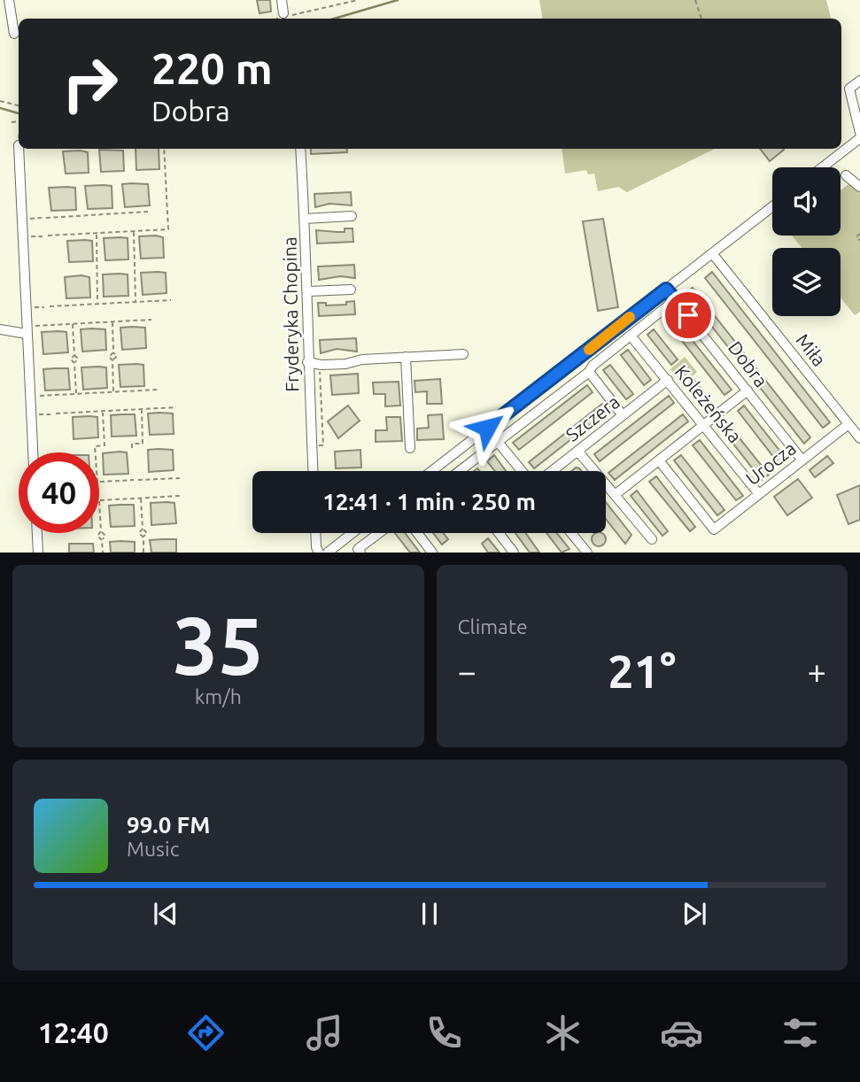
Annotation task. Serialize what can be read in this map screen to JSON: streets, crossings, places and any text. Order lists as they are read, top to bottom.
{
  "streets": {
    "street": [
      "Fryderyka Chopina",
      "Miła",
      "Dobra",
      "Koleżeńska",
      "Szczera",
      "Urocza"
    ]
  },
  "crossings": [
    ["Miła", "Urocza"],
    ["Dobra", "Urocza"],
    ["Koleżeńska", "Szczera"],
    ["Koleżeńska", "Urocza"]
  ],
  "page": {
    "turn": ["220 m", "Dobra"],
    "limit": "40",
    "trip": "12:41 · 1 min · 250 m",
    "tile": [
      ["35", "km/h"],
      "Climate"
    ],
    "heat": ["−", "21°", "+"],
    "song": ["99.0 FM", "Music"],
    "tabs": "12:40"
  }
}
